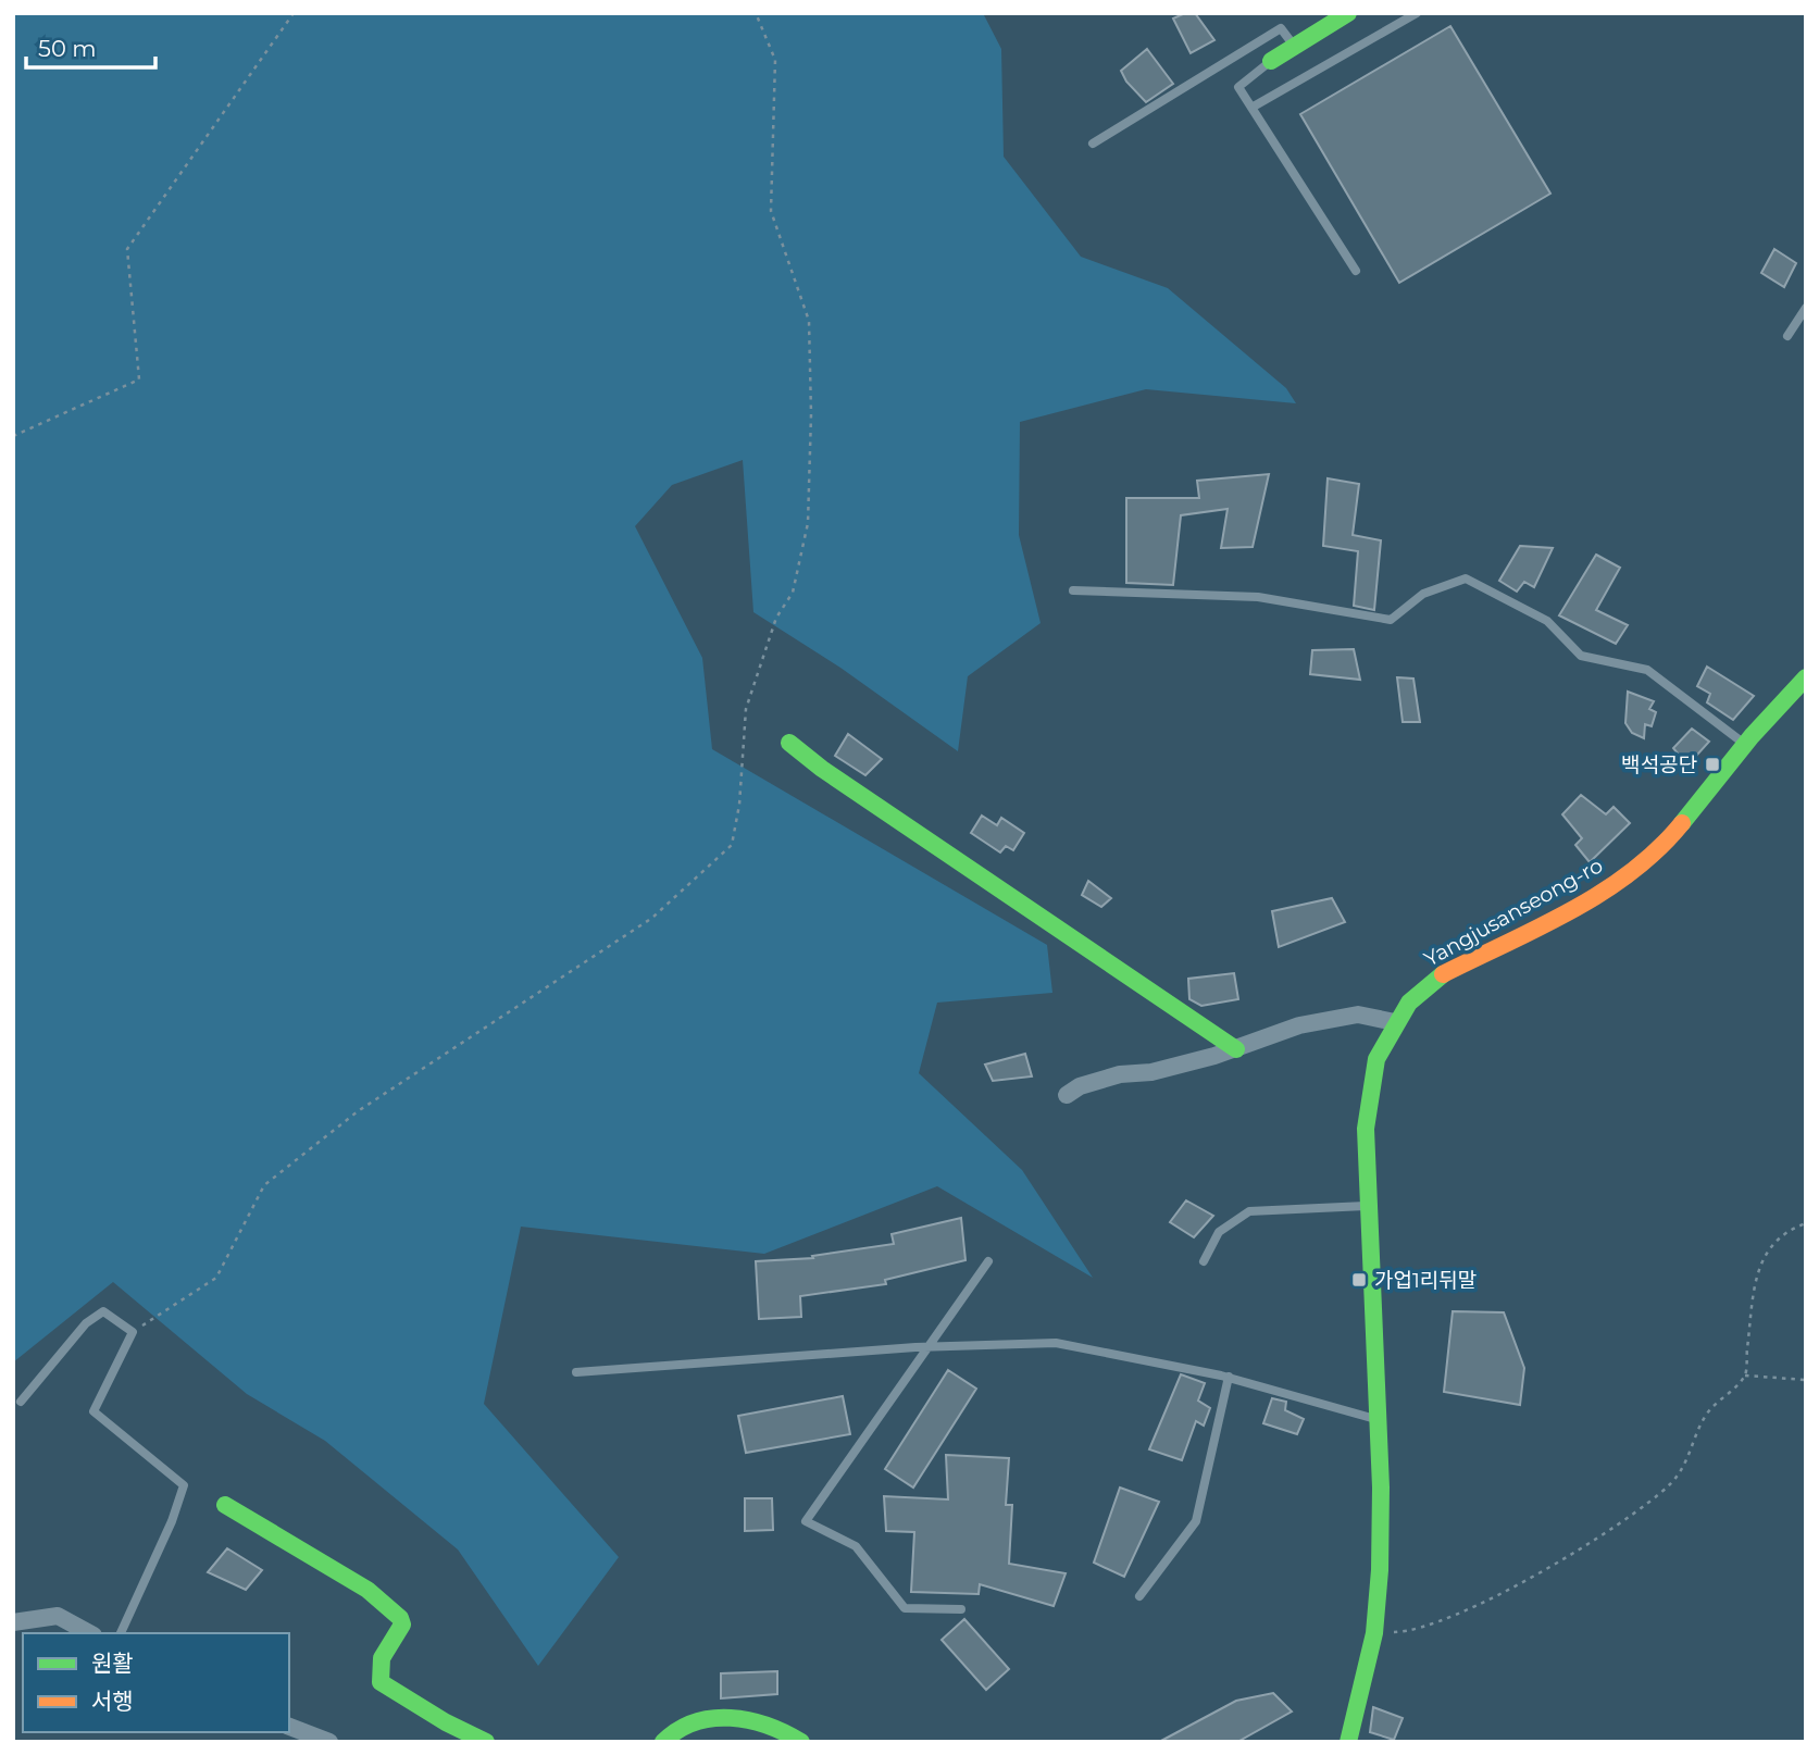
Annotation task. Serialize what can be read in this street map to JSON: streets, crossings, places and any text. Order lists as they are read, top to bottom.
{
  "streets": {
    "street": ["Yangjusanseong-ro"]
  },
  "places": {
    "transit": ["백석공단", "가업1리뒤말"]
  },
  "legend": ["원활", "서행"],
  "scale_bar": "50 m"
}
